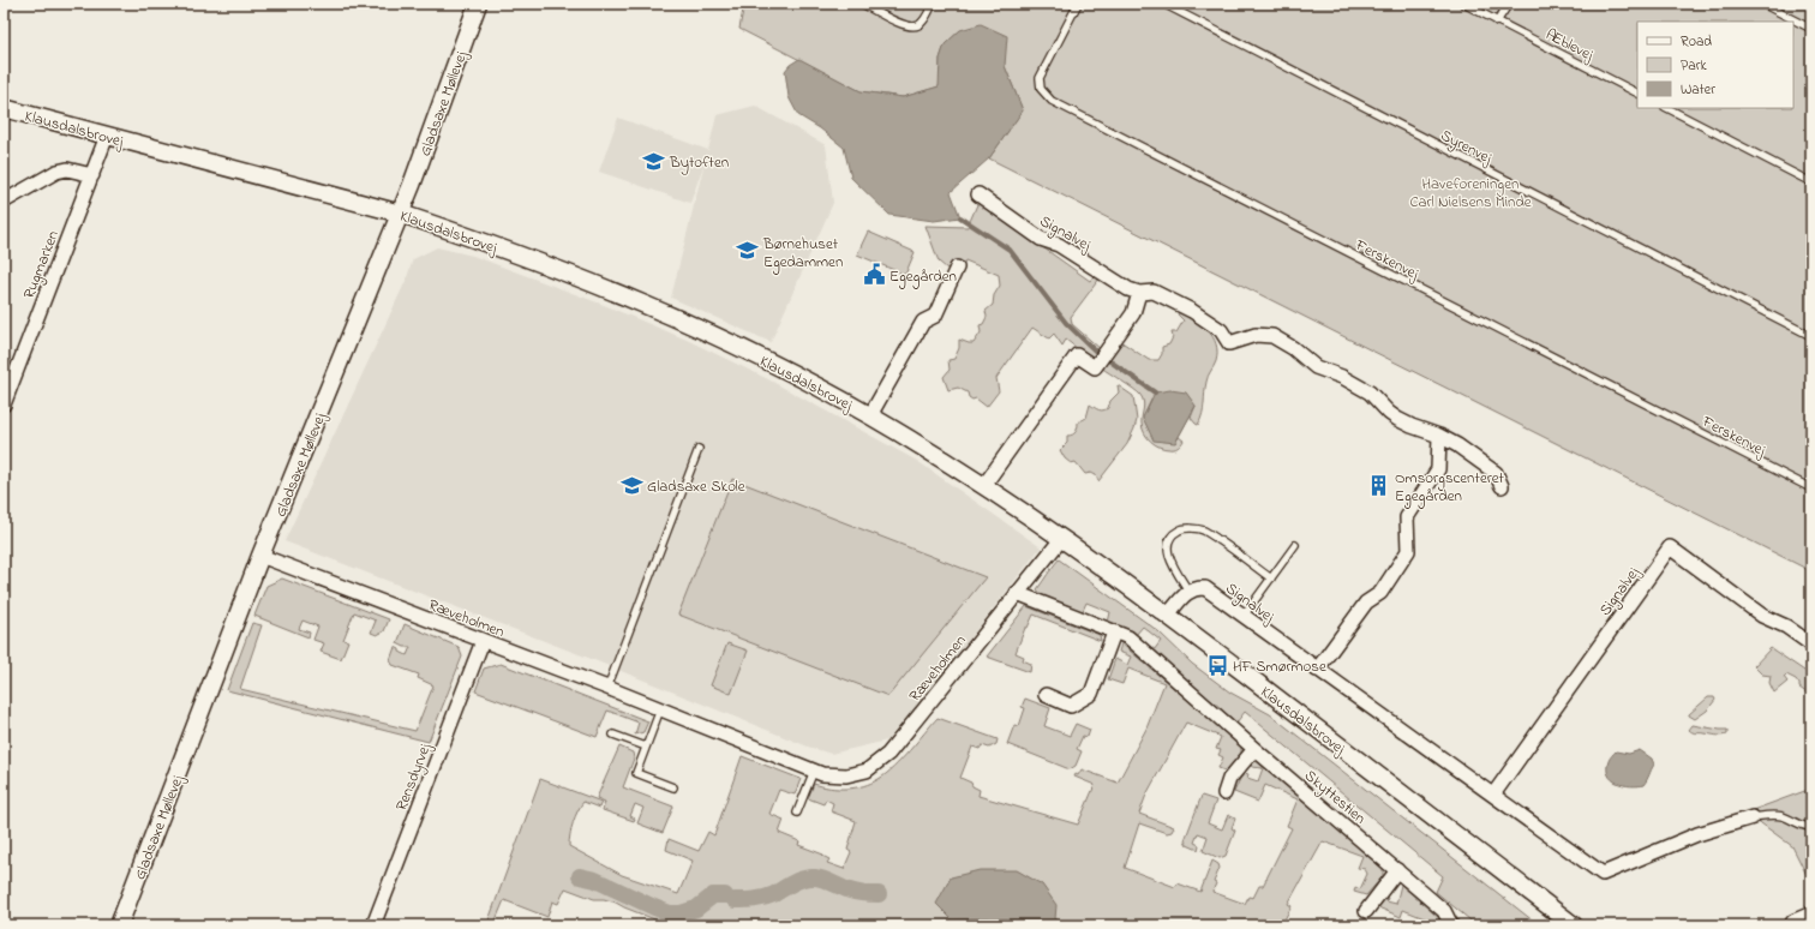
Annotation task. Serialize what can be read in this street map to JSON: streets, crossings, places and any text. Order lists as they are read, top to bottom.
{
  "streets": {
    "street": [
      "Gladsaxe Møllevej",
      "Klausdalsbrovej",
      "Signalvej",
      "Rugmarken",
      "Ræveholmen",
      "Rensdyrvej",
      "Skyttestien"
    ],
    "lane": ["Æblevej", "Syrenvej", "Ferskenvej"]
  },
  "crossings": [
    ["Gladsaxe Møllevej", "Klausdalsbrovej"],
    ["Gladsaxe Møllevej", "Ræveholmen"],
    ["Klausdalsbrovej", "Rugmarken"],
    ["Klausdalsbrovej", "Ræveholmen"],
    ["Ræveholmen", "Rensdyrvej"],
    ["Ræveholmen", "Skyttestien"]
  ],
  "parks": ["Haveforeningen Carl Nielsens Minde"],
  "places": {
    "school or university": ["Bytoften", "Børnehuset Egedammen", "Gladsaxe Skole"],
    "public building": ["Egegården"],
    "building": ["Omsorgscenteret Egegården"],
    "bus stop": ["HF Smørmose"]
  },
  "legend": ["Road", "Park", "Water"]
}
